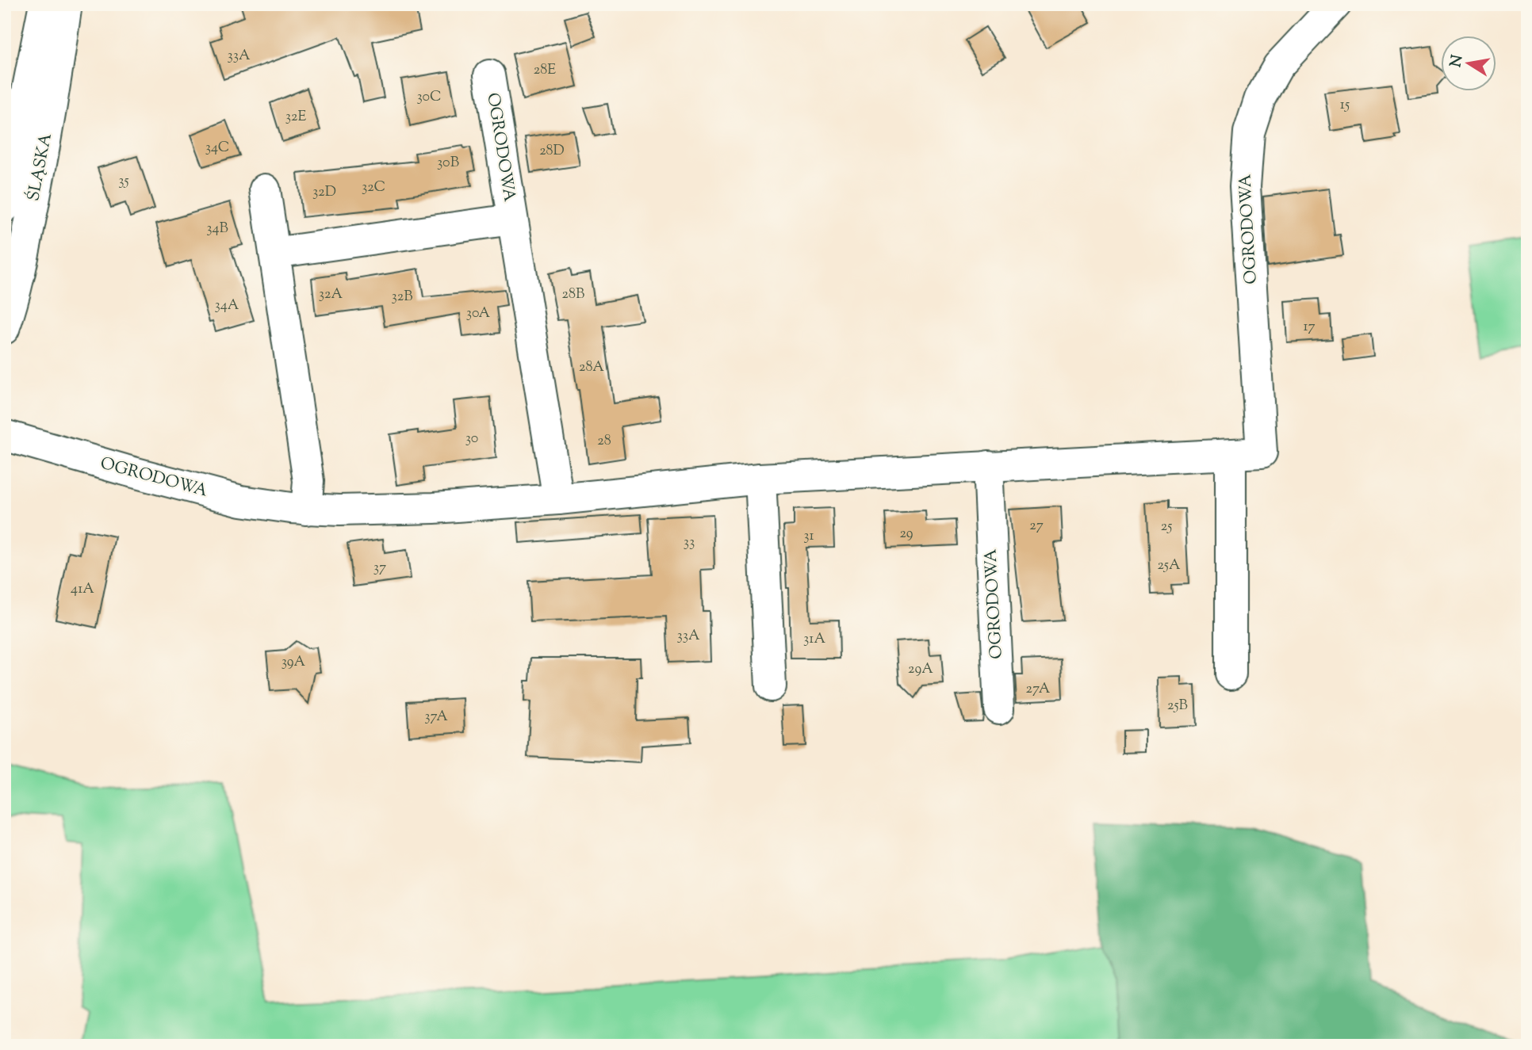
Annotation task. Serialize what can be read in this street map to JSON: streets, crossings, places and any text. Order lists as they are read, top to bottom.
{
  "streets": {
    "street": ["OGRODOWA", "ŚLĄSKA"]
  },
  "house_numbers": [
    "33A",
    "28E",
    "30C",
    "15",
    "32E",
    "34C",
    "28D",
    "30B",
    "35",
    "32C",
    "32D",
    "34B",
    "32A",
    "28B",
    "32B",
    "34A",
    "30A",
    "17",
    "28A",
    "30",
    "28",
    "27",
    "25",
    "29",
    "31",
    "33",
    "25A",
    "37",
    "41A",
    "33A",
    "31A",
    "39A",
    "29A",
    "27A",
    "25B",
    "37A"
  ],
  "north": "left"
}
